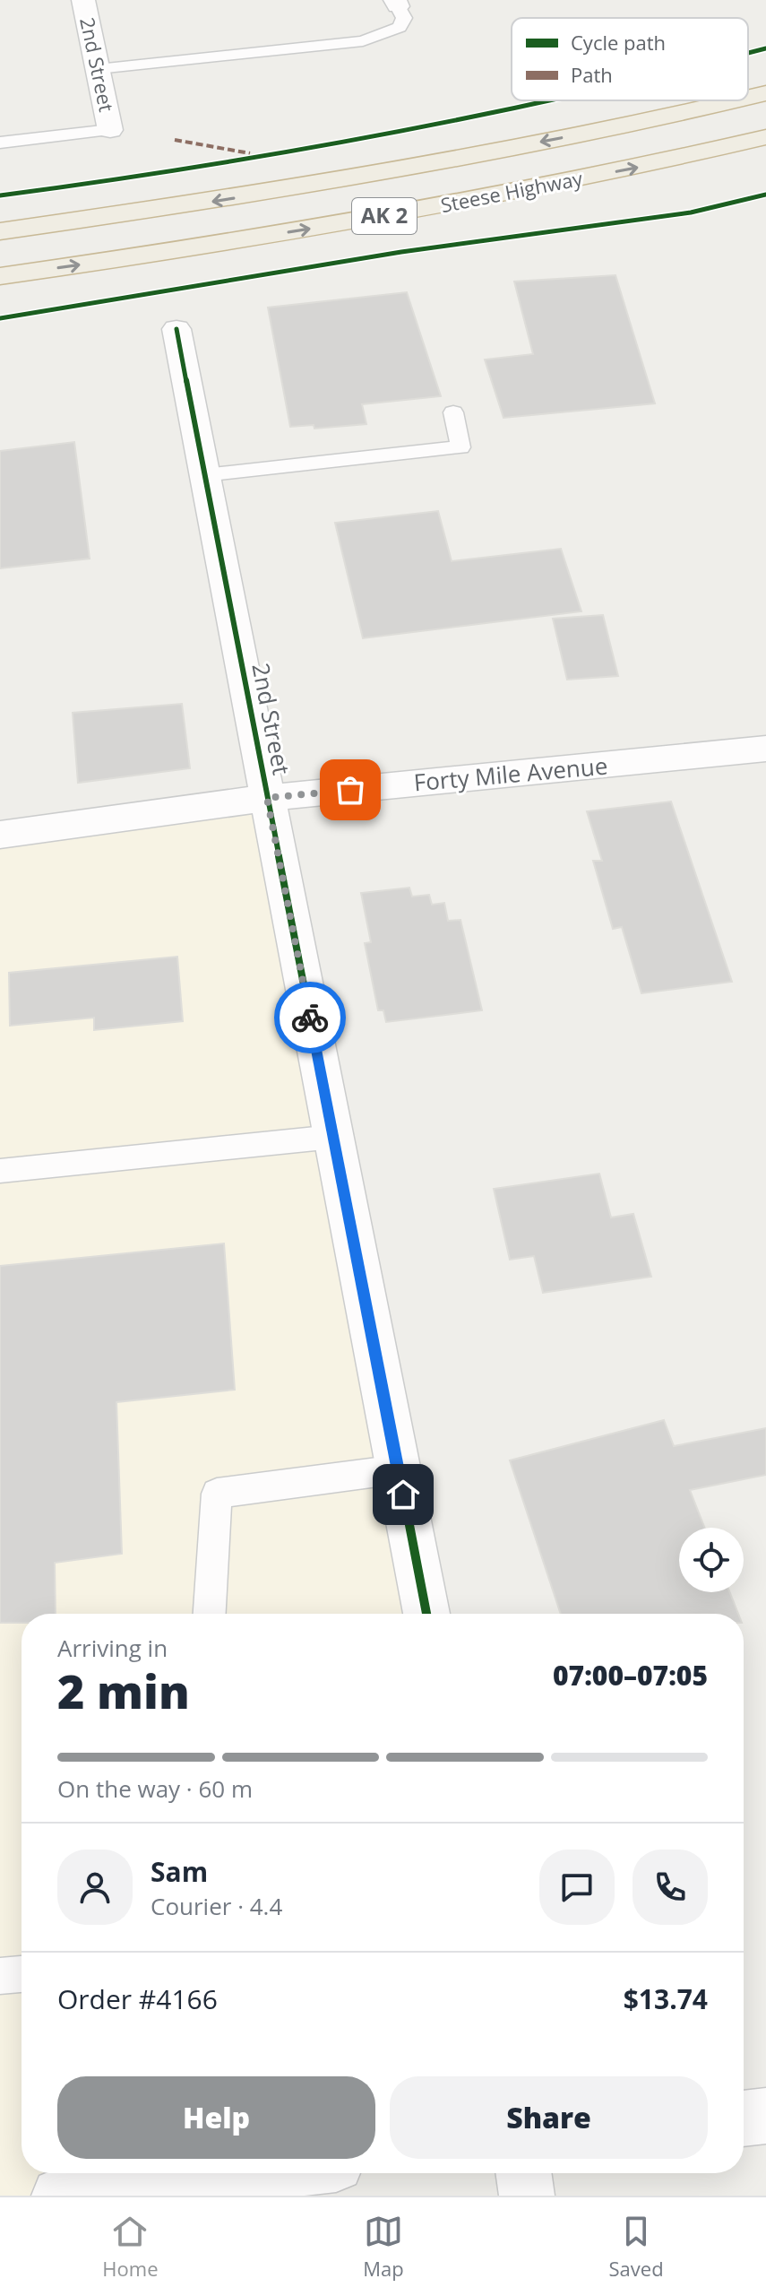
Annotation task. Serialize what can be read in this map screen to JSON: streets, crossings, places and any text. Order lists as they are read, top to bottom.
{
  "streets": {
    "highway": ["Steese Highway", "AK 2"],
    "street": ["2nd Street", "Forty Mile Avenue"]
  },
  "crossings": [
    ["2nd Street", "Forty Mile Avenue"]
  ],
  "legend": ["Cycle path", "Path"],
  "page": {
    "heading": ["2 min", "Arriving in", "07:00–07:05"],
    "panel": [
      "Sam",
      "Courier · 4.4",
      "Order #4166",
      "$13.74"
    ],
    "bar": "On the way · 60 m",
    "buttons": ["Help", "Share"],
    "tabs": ["Home", "Map", "Saved"]
  }
}
